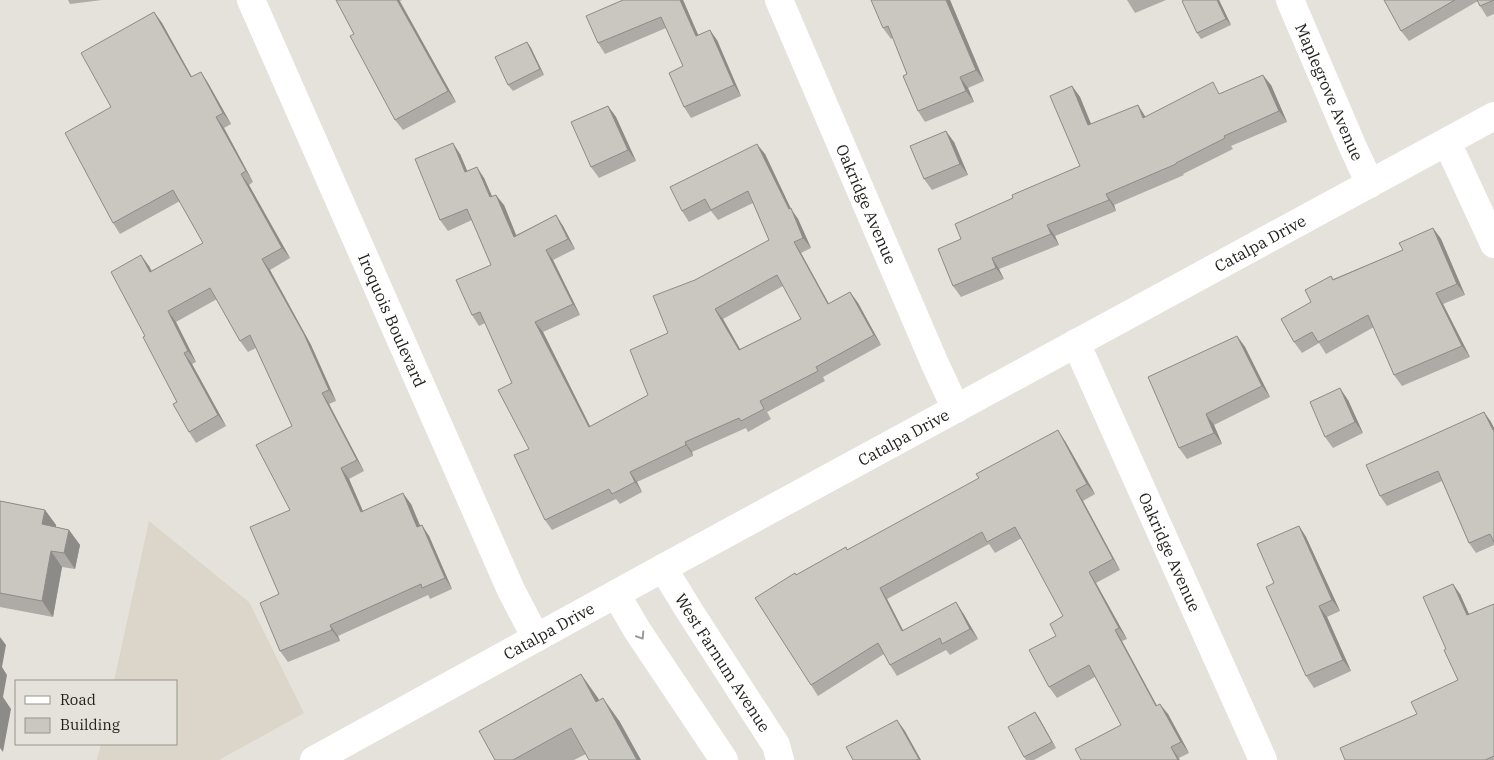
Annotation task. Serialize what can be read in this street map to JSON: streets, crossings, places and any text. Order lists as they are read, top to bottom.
{
  "streets": {
    "street": [
      "Maplegrove Avenue",
      "Oakridge Avenue",
      "Catalpa Drive",
      "Iroquois Boulevard",
      "West Farnum Avenue"
    ]
  },
  "crossings": [
    ["Maplegrove Avenue", "Catalpa Drive"],
    ["Oakridge Avenue", "Catalpa Drive"],
    ["Catalpa Drive", "Iroquois Boulevard"],
    ["Catalpa Drive", "West Farnum Avenue"]
  ],
  "legend": ["Road", "Building"]
}
